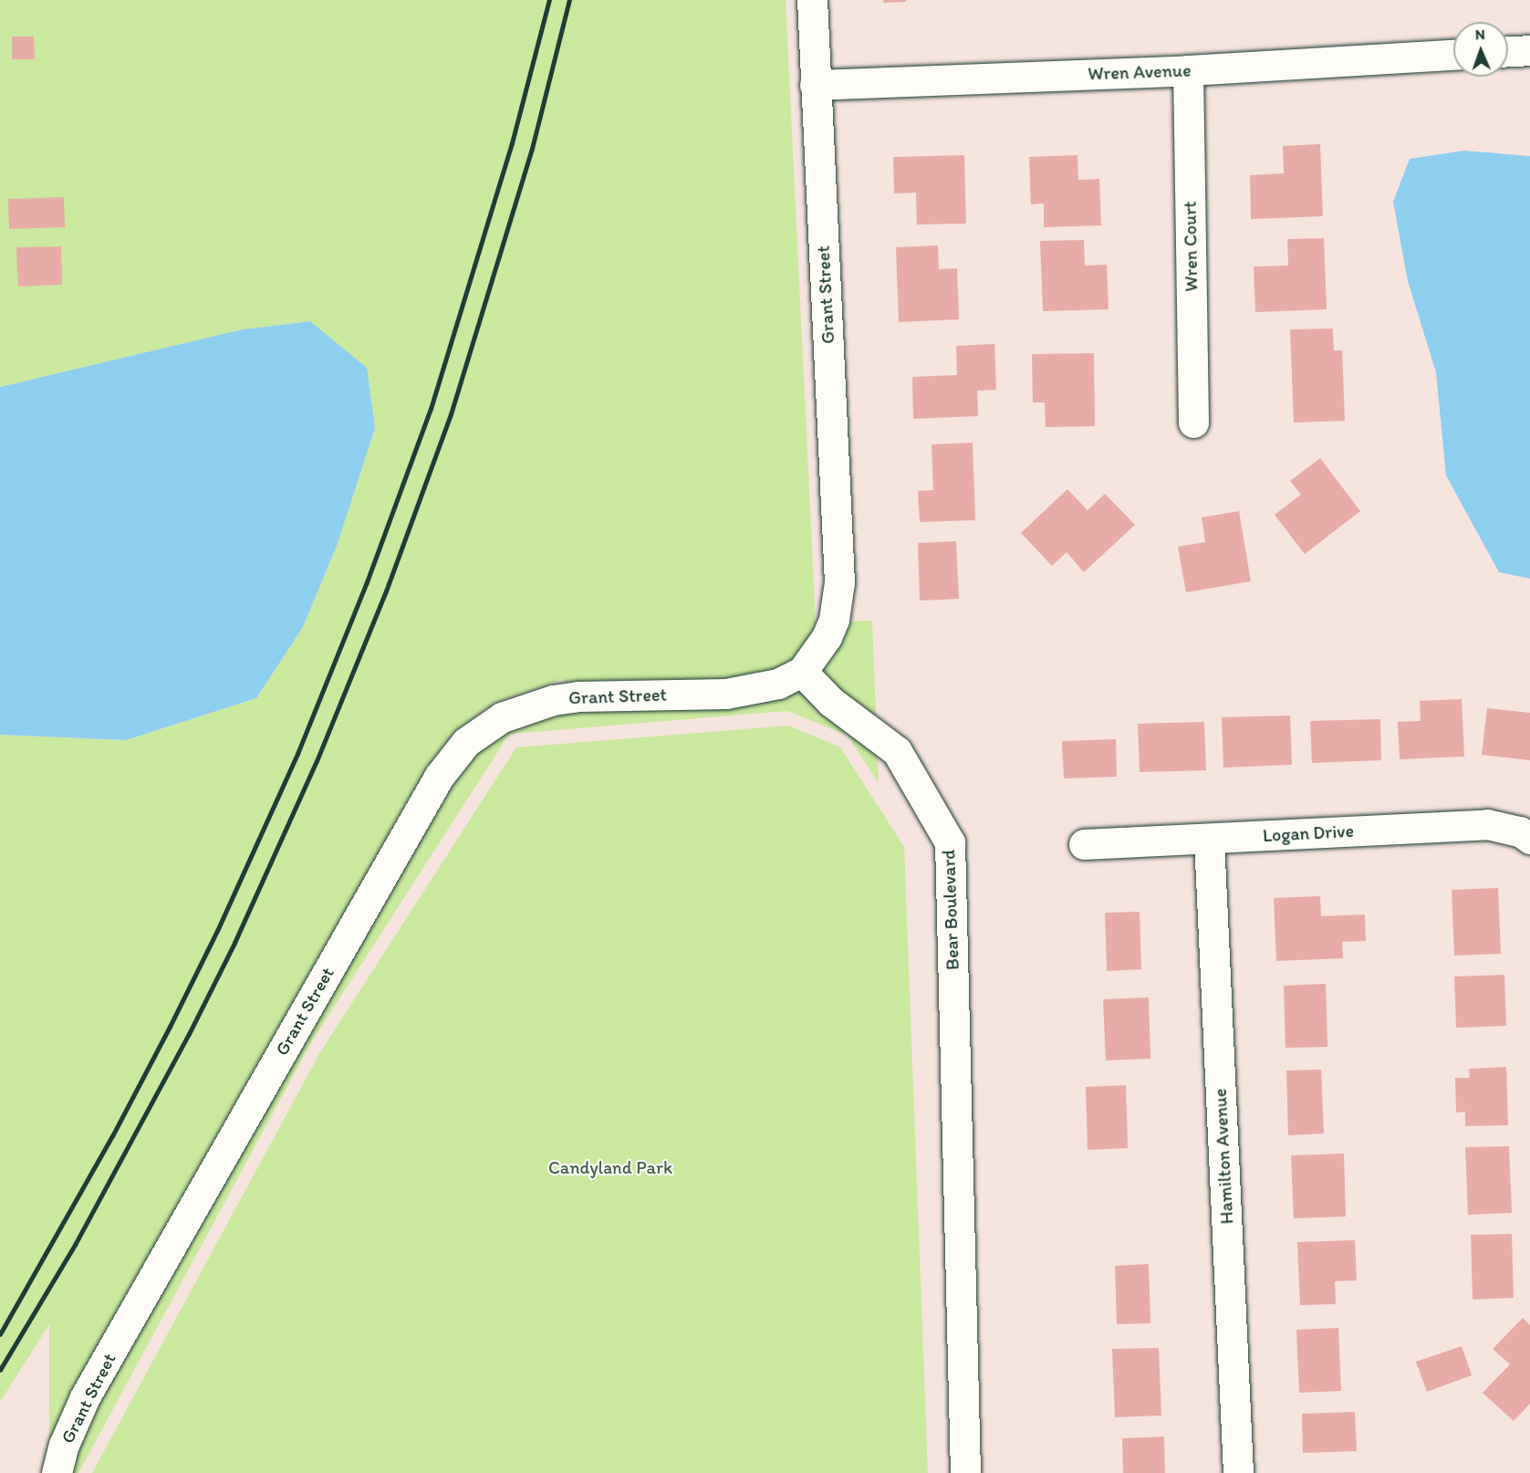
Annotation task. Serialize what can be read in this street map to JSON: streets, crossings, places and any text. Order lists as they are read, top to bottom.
{
  "streets": {
    "street": [
      "Wren Avenue",
      "Wren Court",
      "Grant Street",
      "Logan Drive",
      "Bear Boulevard",
      "Hamilton Avenue"
    ]
  },
  "crossings": [
    ["Wren Avenue", "Wren Court"],
    ["Wren Avenue", "Grant Street"],
    ["Grant Street", "Bear Boulevard"],
    ["Logan Drive", "Hamilton Avenue"]
  ],
  "parks": ["Candyland Park"],
  "north": "top"
}
